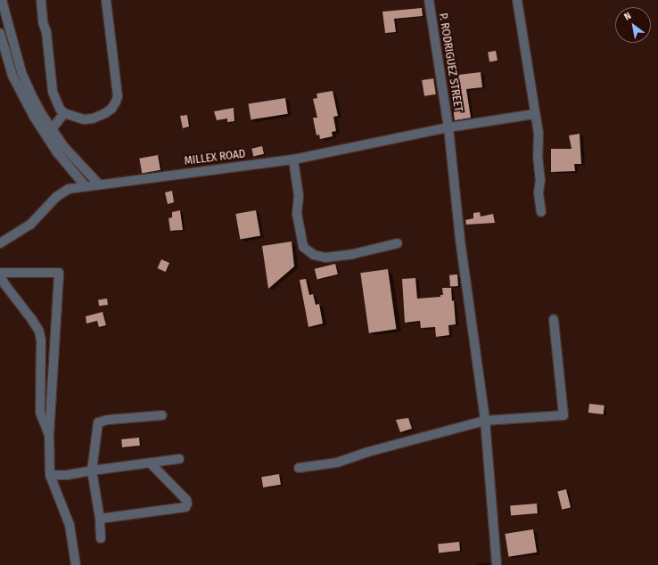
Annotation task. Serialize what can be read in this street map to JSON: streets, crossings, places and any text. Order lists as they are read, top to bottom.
{
  "streets": {
    "street": ["P. RODRIGUEZ STREET", "MILLEX ROAD"]
  },
  "crossings": [
    ["P. RODRIGUEZ STREET", "MILLEX ROAD"]
  ],
  "north": "top left"
}
